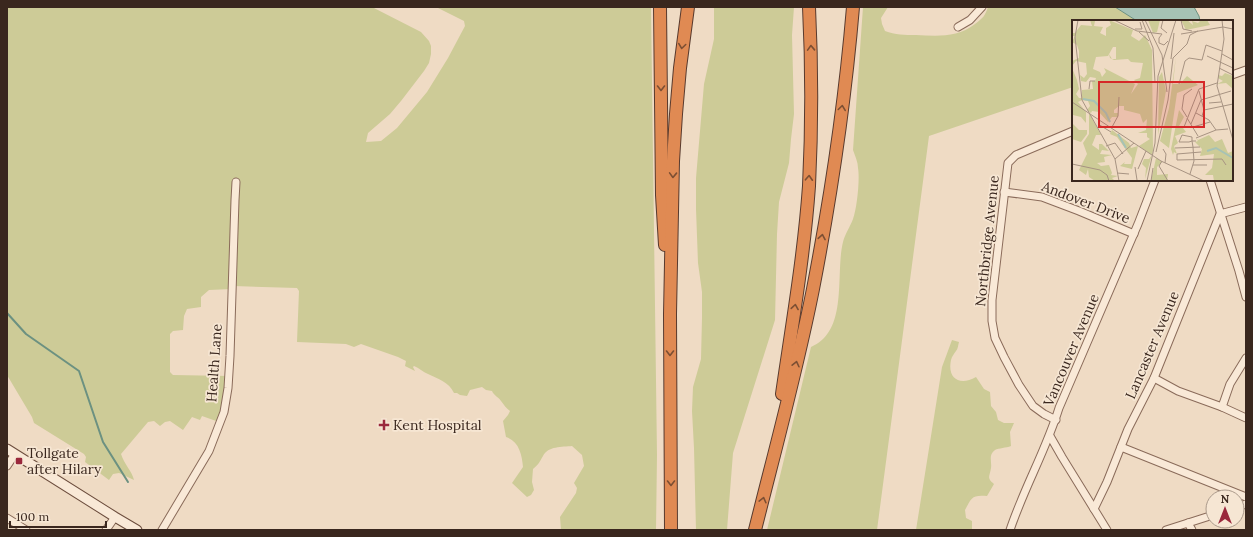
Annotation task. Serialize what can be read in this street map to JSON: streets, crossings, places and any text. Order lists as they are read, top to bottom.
{
  "streets": {
    "street": [
      "Andover Drive",
      "Northbridge Avenue",
      "Lancaster Avenue",
      "Vancouver Avenue",
      "Health Lane"
    ]
  },
  "crossings": [
    ["Andover Drive", "Northbridge Avenue"],
    ["Andover Drive", "Vancouver Avenue"],
    ["Northbridge Avenue", "Vancouver Avenue"]
  ],
  "places": {
    "health": ["Kent Hospital"],
    "transit": ["Tollgate after Hilary"]
  },
  "scale_bar": "100 m",
  "north": "top"
}
